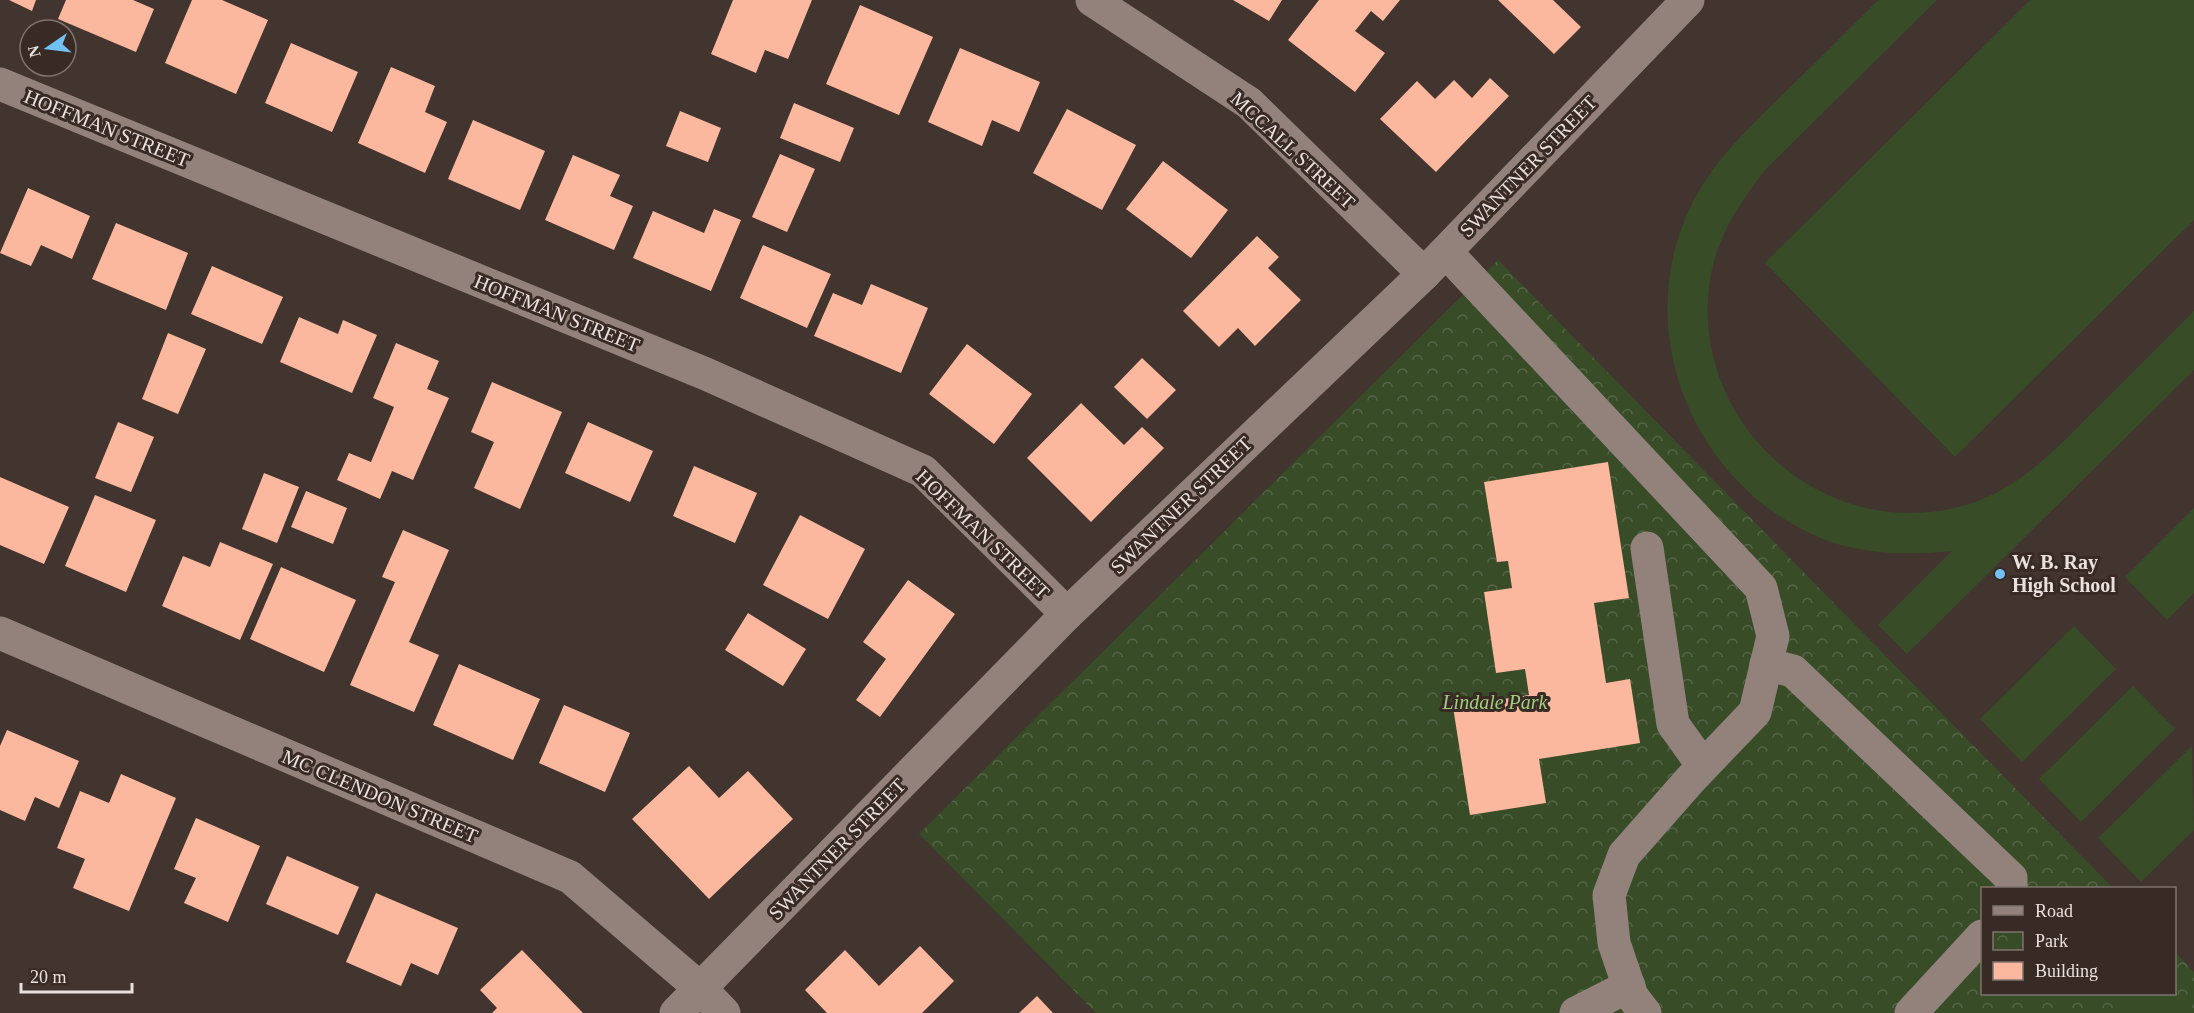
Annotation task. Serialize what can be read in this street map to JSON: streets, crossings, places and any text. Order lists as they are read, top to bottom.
{
  "streets": {
    "street": [
      "HOFFMAN STREET",
      "MCCALL STREET",
      "SWANTNER STREET",
      "MC CLENDON STREET"
    ]
  },
  "crossings": [
    ["HOFFMAN STREET", "SWANTNER STREET"],
    ["MCCALL STREET", "SWANTNER STREET"],
    ["SWANTNER STREET", "MC CLENDON STREET"]
  ],
  "parks": ["Lindale Park"],
  "places": ["W. B. Ray High School"],
  "legend": ["Road", "Park", "Building"],
  "scale_bar": "20 m",
  "north": "left"
}
